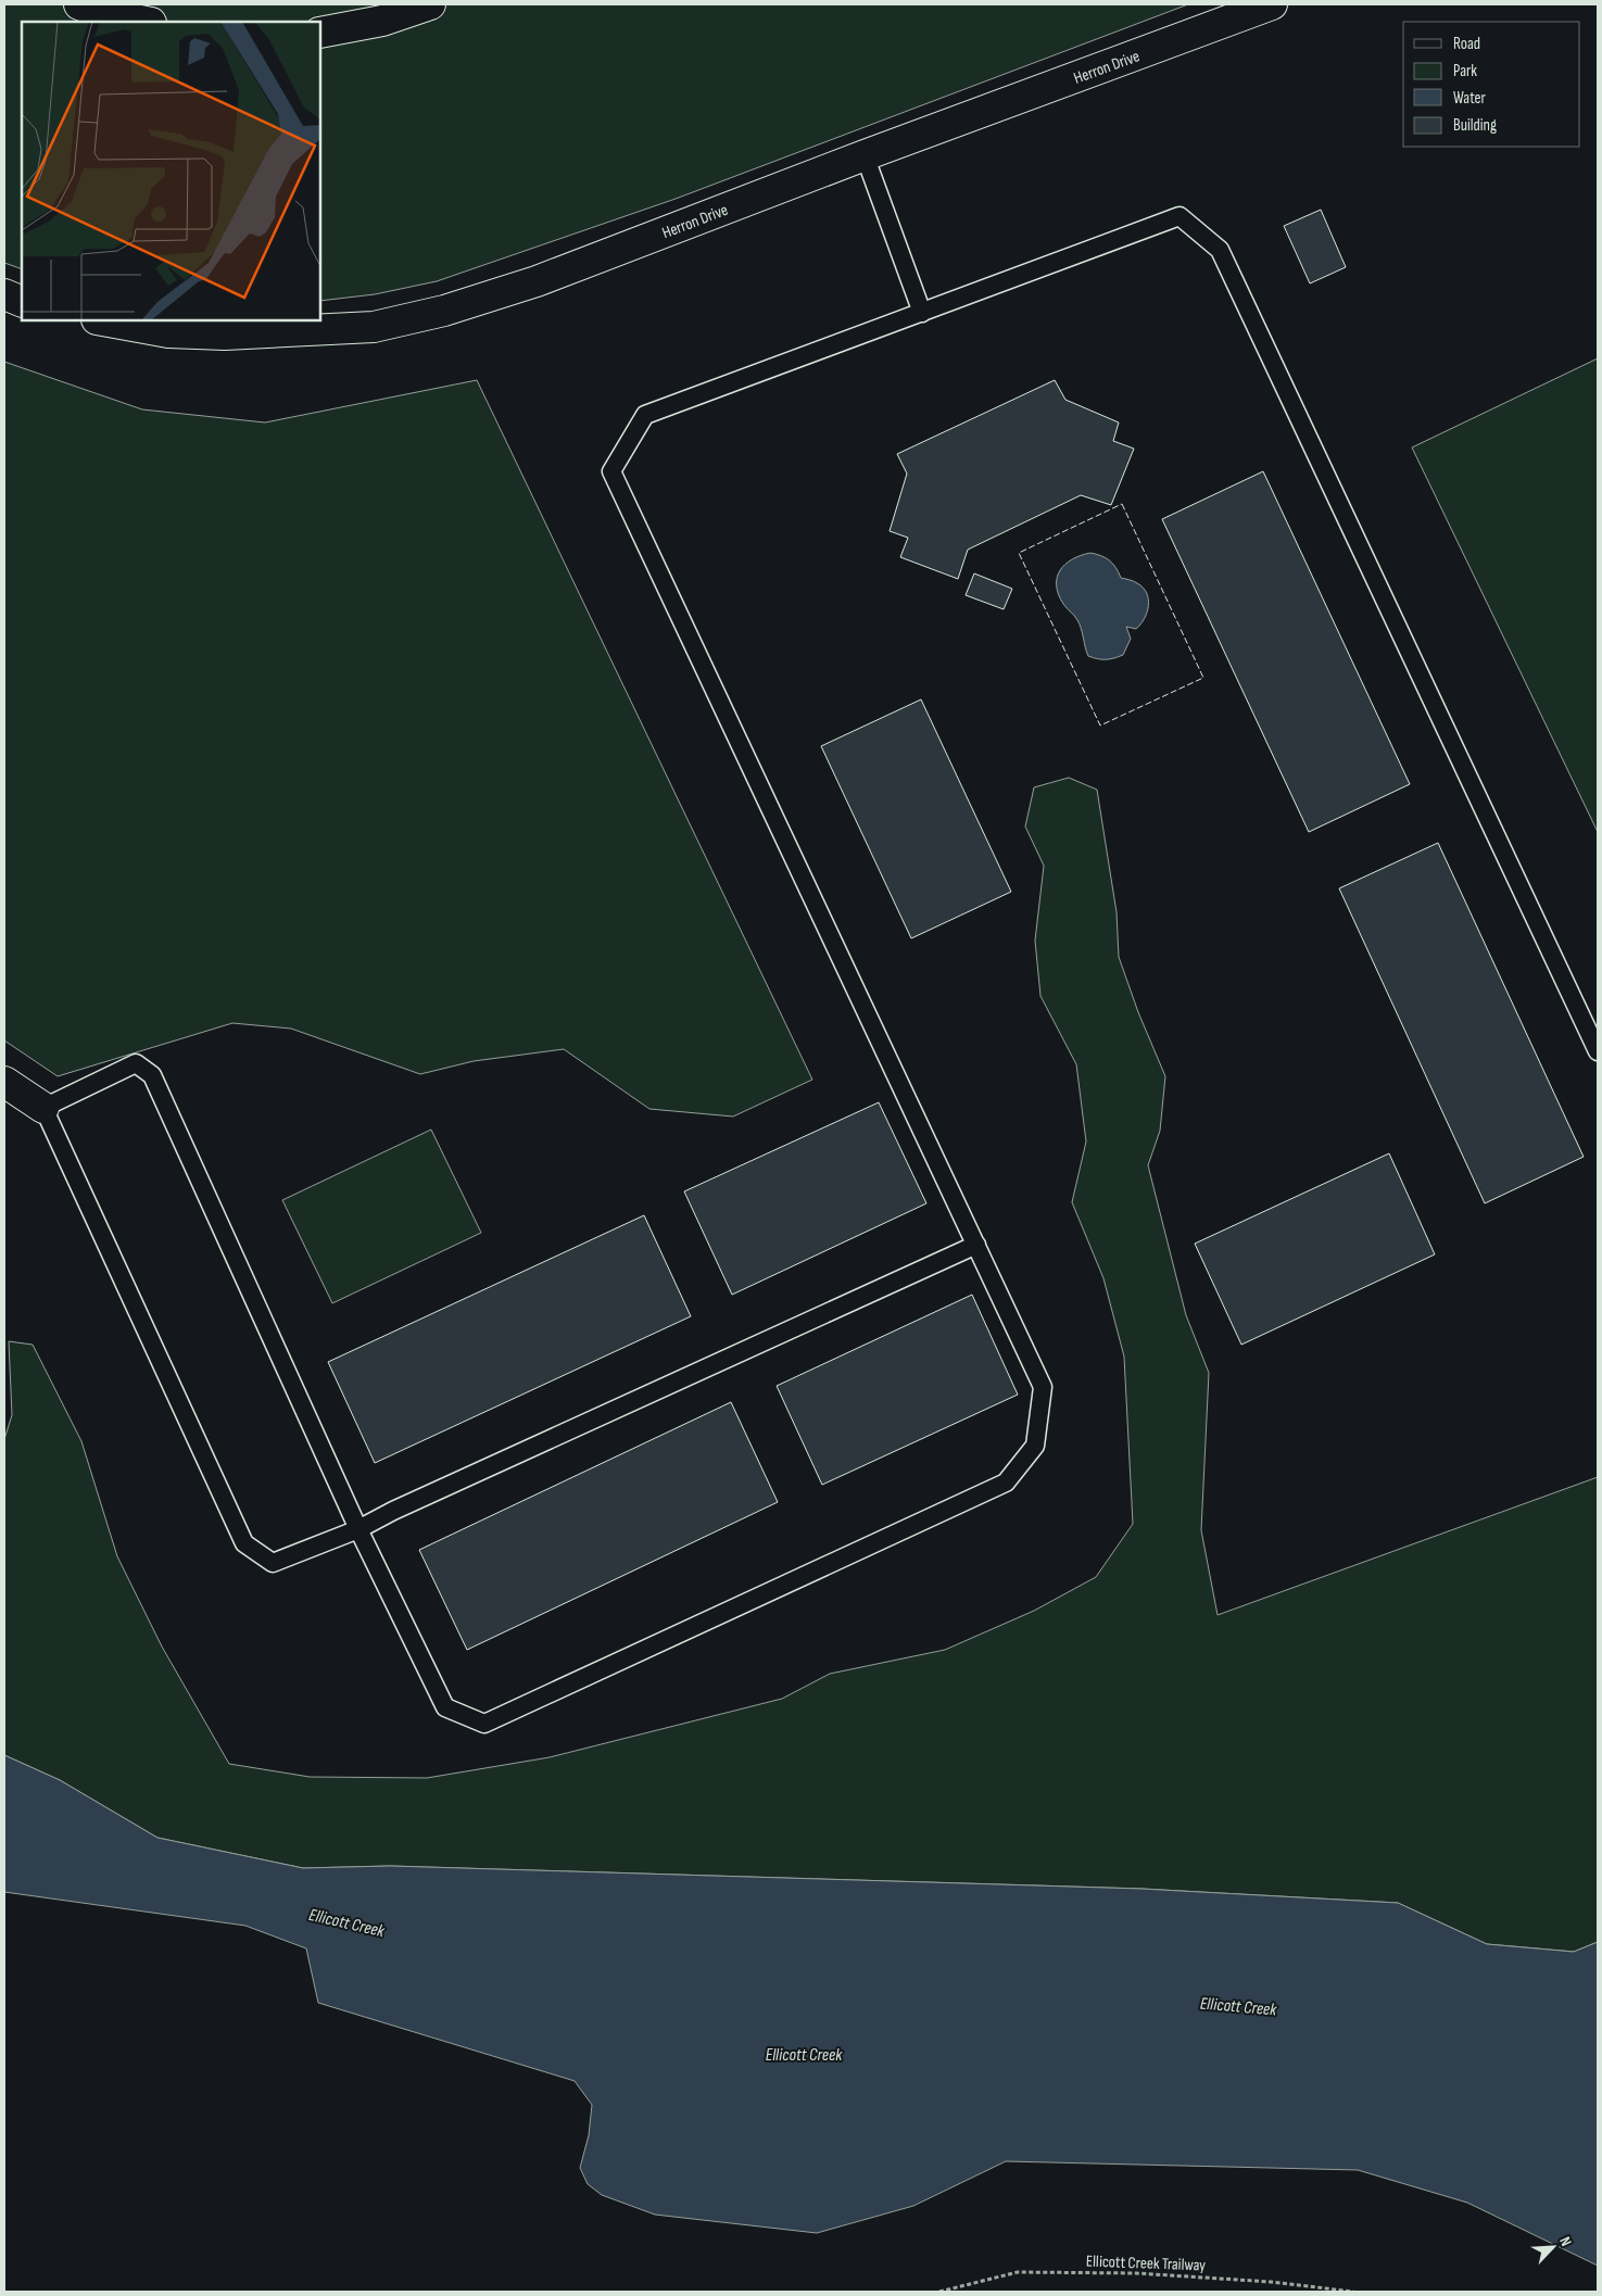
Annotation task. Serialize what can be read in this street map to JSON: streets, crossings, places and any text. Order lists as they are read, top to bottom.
{
  "streets": {
    "main road": ["Herron Drive"],
    "path": ["Ellicott Creek Trailway"]
  },
  "water": ["Ellicott Creek"],
  "legend": [
    "Road",
    "Park",
    "Water",
    "Building"
  ],
  "north": "top right"
}
